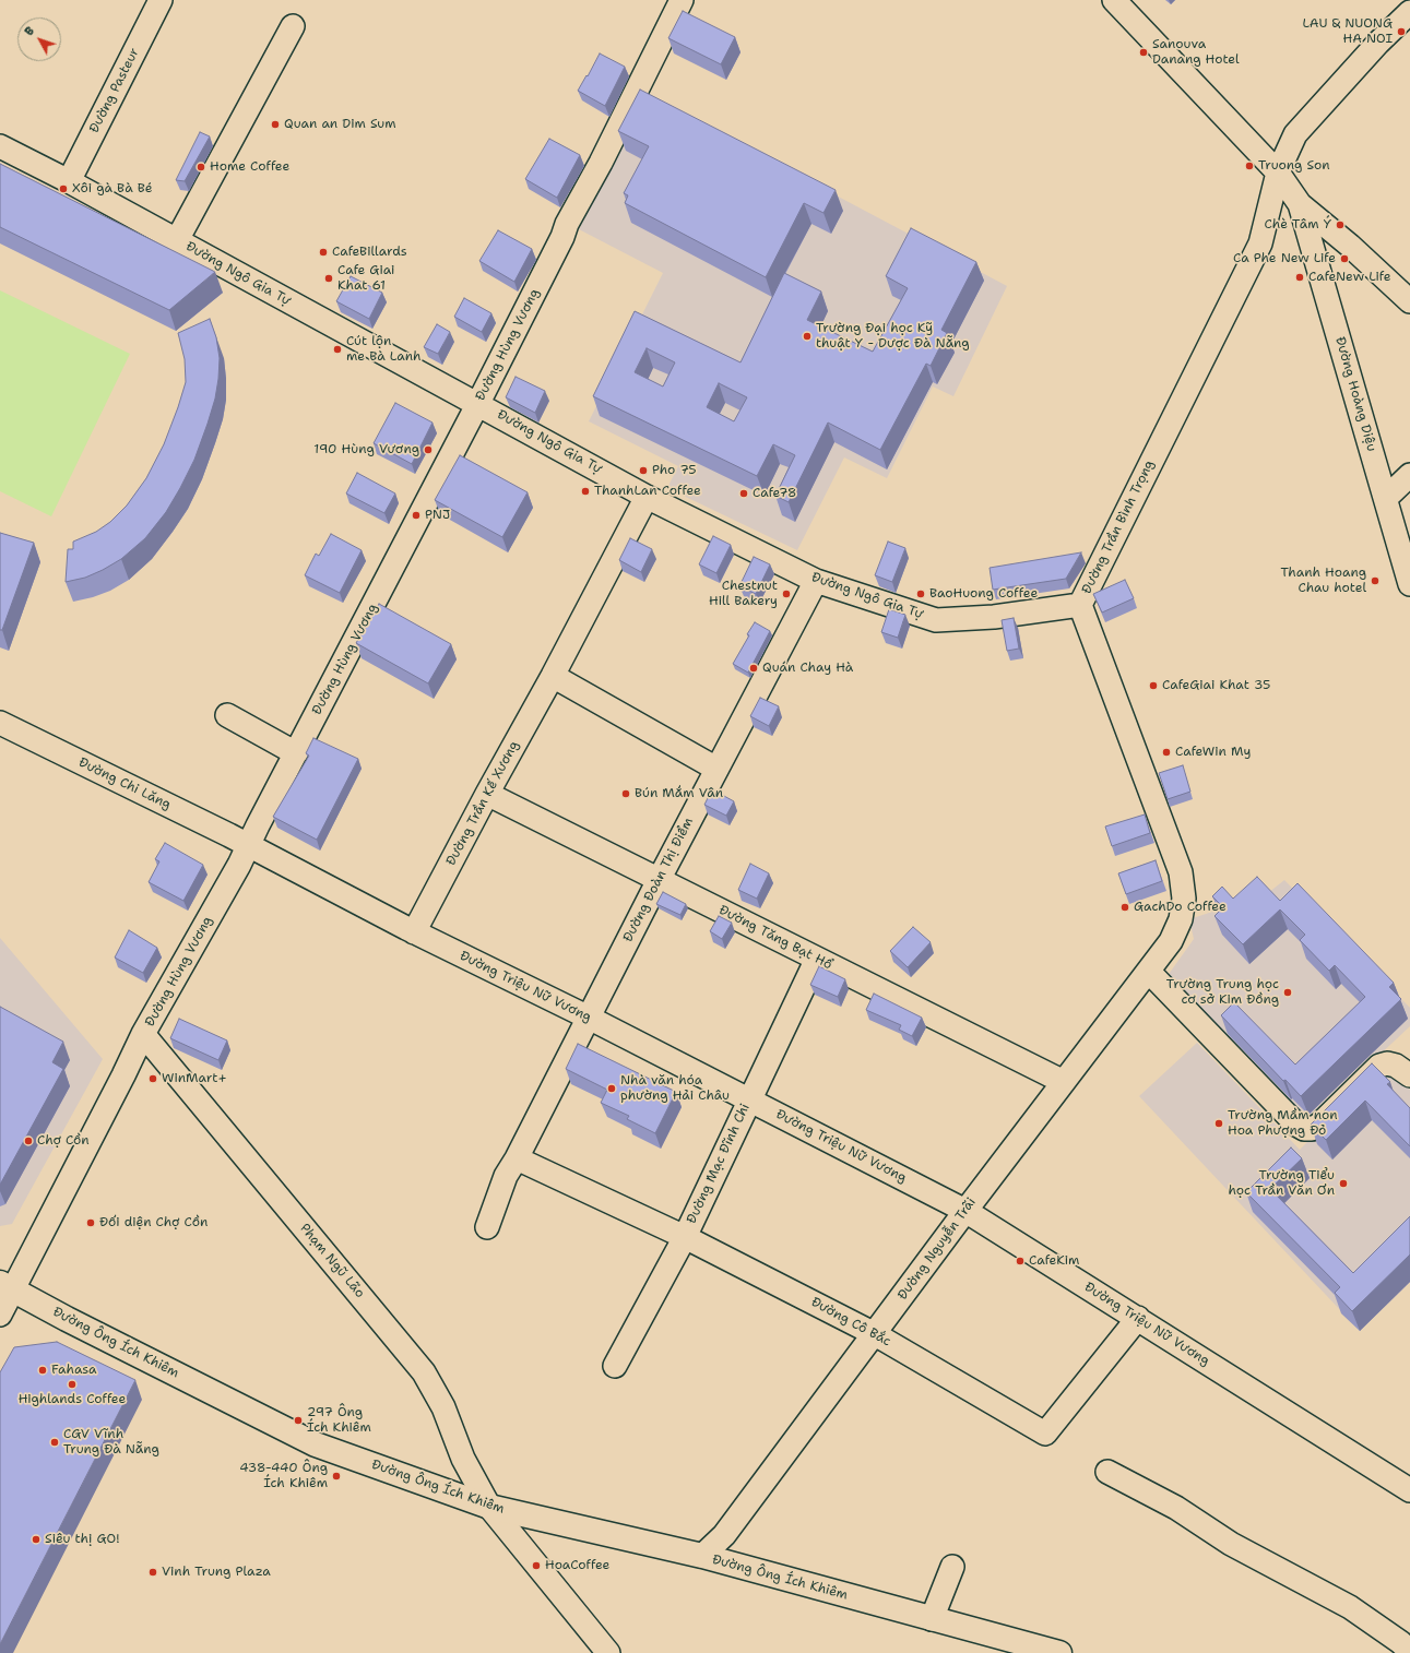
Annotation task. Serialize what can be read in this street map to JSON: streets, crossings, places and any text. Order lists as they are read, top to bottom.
{
  "streets": {
    "main road": ["Đường Ông Ích Khiêm"],
    "street": [
      "Đường Pasteur",
      "Đường Ngô Gia Tự",
      "Đường Hùng Vương",
      "Đường Hoàng Diệu",
      "Đường Trần Bình Trọng",
      "Đường Chi Lăng",
      "Đường Trần Kế Xương",
      "Đường Đoàn Thị Điểm",
      "Đường Tăng Bạt Hổ",
      "Đường Triệu Nữ Vương",
      "Đường Mạc Đĩnh Chi",
      "Đường Nguyễn Trãi",
      "Phạm Ngũ Lão",
      "Đường Cô Bắc"
    ]
  },
  "crossings": [
    ["Đường Pasteur", "Đường Ngô Gia Tự"],
    ["Đường Ngô Gia Tự", "Đường Hùng Vương"],
    ["Đường Ngô Gia Tự", "Đường Trần Bình Trọng"],
    ["Đường Ngô Gia Tự", "Đường Trần Kế Xương"],
    ["Đường Ngô Gia Tự", "Đường Đoàn Thị Điểm"],
    ["Đường Hùng Vương", "Đường Chi Lăng"],
    ["Đường Hùng Vương", "Đường Triệu Nữ Vương"],
    ["Đường Hùng Vương", "Phạm Ngũ Lão"],
    ["Đường Hùng Vương", "Đường Ông Ích Khiêm"],
    ["Đường Trần Bình Trọng", "Đường Nguyễn Trãi"],
    ["Đường Chi Lăng", "Đường Triệu Nữ Vương"],
    ["Đường Trần Kế Xương", "Đường Tăng Bạt Hổ"],
    ["Đường Trần Kế Xương", "Đường Triệu Nữ Vương"],
    ["Đường Đoàn Thị Điểm", "Đường Tăng Bạt Hổ"],
    ["Đường Đoàn Thị Điểm", "Đường Triệu Nữ Vương"],
    ["Đường Đoàn Thị Điểm", "Đường Cô Bắc"],
    ["Đường Tăng Bạt Hổ", "Đường Mạc Đĩnh Chi"],
    ["Đường Tăng Bạt Hổ", "Đường Nguyễn Trãi"],
    ["Đường Triệu Nữ Vương", "Đường Mạc Đĩnh Chi"],
    ["Đường Triệu Nữ Vương", "Đường Nguyễn Trãi"],
    ["Đường Triệu Nữ Vương", "Đường Cô Bắc"],
    ["Đường Mạc Đĩnh Chi", "Đường Cô Bắc"],
    ["Đường Nguyễn Trãi", "Đường Cô Bắc"],
    ["Đường Nguyễn Trãi", "Đường Ông Ích Khiêm"],
    ["Phạm Ngũ Lão", "Đường Ông Ích Khiêm"]
  ],
  "places": [
    "LAU & NUONG HA NOI",
    "Sanouva Danang Hotel",
    "Quan an Dim Sum",
    "Truong Son",
    "Home Coffee",
    "Xôi gà Bà Bé",
    "Chè Tâm Ý",
    "CafeBillards",
    "Ca Phe New Life",
    "CafeNew Life",
    "Cafe Giai Khat 61",
    "Trường Đại học Kỹ thuật Y - Dược Đà Nẵng",
    "Cút lộn me Bà Lanh",
    "190 Hùng Vương",
    "Pho 75",
    "ThanhLan Coffee",
    "Cafe78",
    "PNJ",
    "Thanh Hoang Chau hotel",
    "Chestnut Hill Bakery",
    "BaoHuong Coffee",
    "Quán Chay Hà",
    "CafeGiai Khat 35",
    "CafeWin My",
    "Bún Mắm Vân",
    "GachDo Coffee",
    "Trường Trung học cơ sở Kim Đồng",
    "WinMart+",
    "Nhà văn hóa phường Hải Châu",
    "Trường Mầm non Hoa Phượng Đỏ",
    "Chợ Cồn",
    "Trường Tiểu học Trần Văn Ơn",
    "Đối diện Chợ Cồn",
    "CafeKim",
    "Fahasa",
    "Highlands Coffee",
    "297 Ông Ích Khiêm",
    "CGV Vĩnh Trung Đà Nẵng",
    "438-440 Ông Ích Khiêm",
    "Siêu thị GO!",
    "HoaCoffee",
    "Vinh Trung Plaza"
  ],
  "north": "top left"
}
